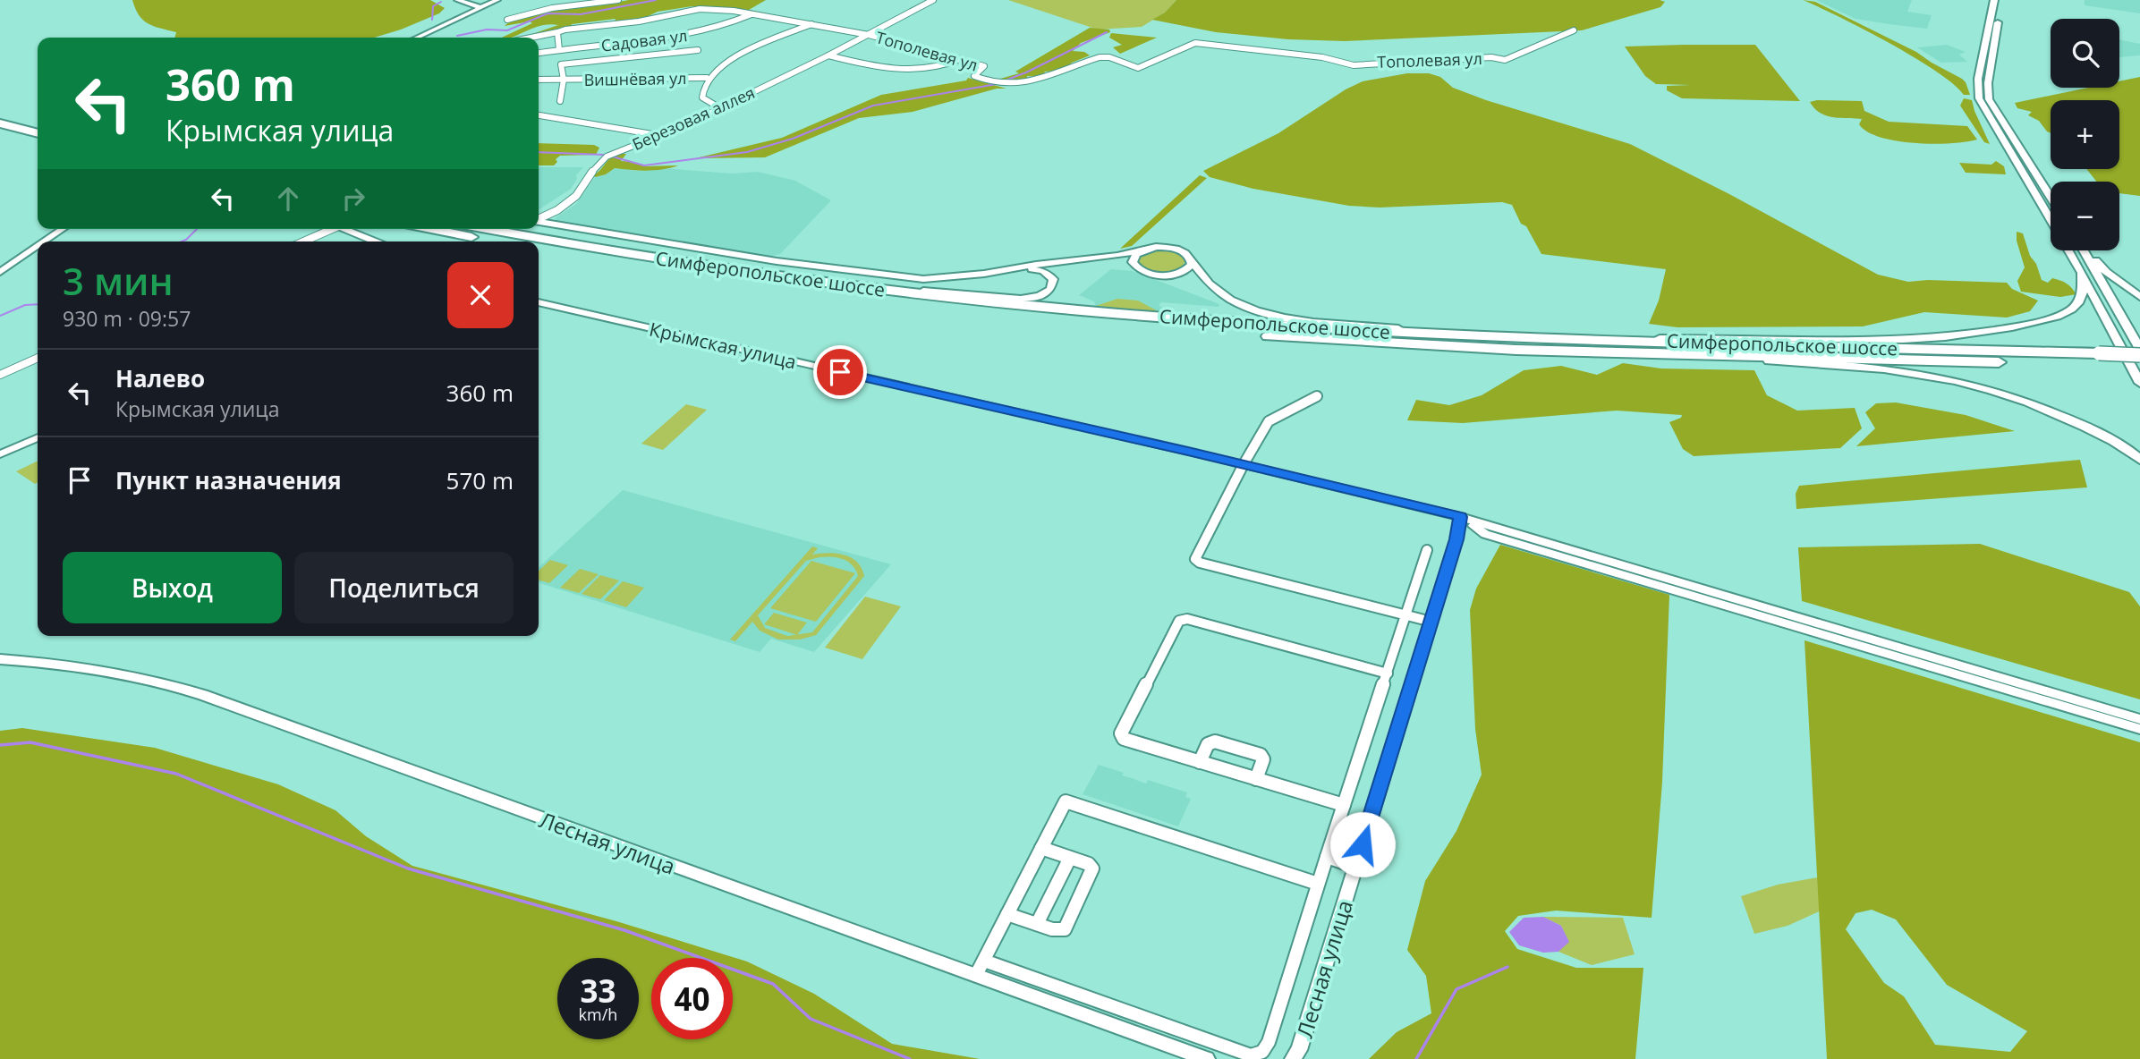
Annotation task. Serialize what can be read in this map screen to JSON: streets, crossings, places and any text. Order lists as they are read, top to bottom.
{
  "streets": {
    "highway": ["Симферопольское шоссе"],
    "street": [
      "Садовая ул",
      "Тополевая ул",
      "Вишнёвая ул",
      "Березовая аллея",
      "Крымская улица",
      "Лесная улица"
    ]
  },
  "crossings": [
    ["Садовая ул", "Тополевая ул"],
    ["Тополевая ул", "Березовая аллея"],
    ["Крымская улица", "Лесная улица"]
  ],
  "page": {
    "map_buttons": ["+", "−"],
    "turn": ["360 m", "Крымская улица"],
    "heading": ["3 мин", "930 m · 09:57"],
    "list": [
      {
        "name": "Налево",
        "note": "Крымская улица",
        "value": "360 m"
      },
      {
        "name": "Пункт назначения",
        "value": "570 m"
      }
    ],
    "buttons": ["Выход", "Поделиться"],
    "speed": "33 km/h",
    "limit": "40"
  }
}
